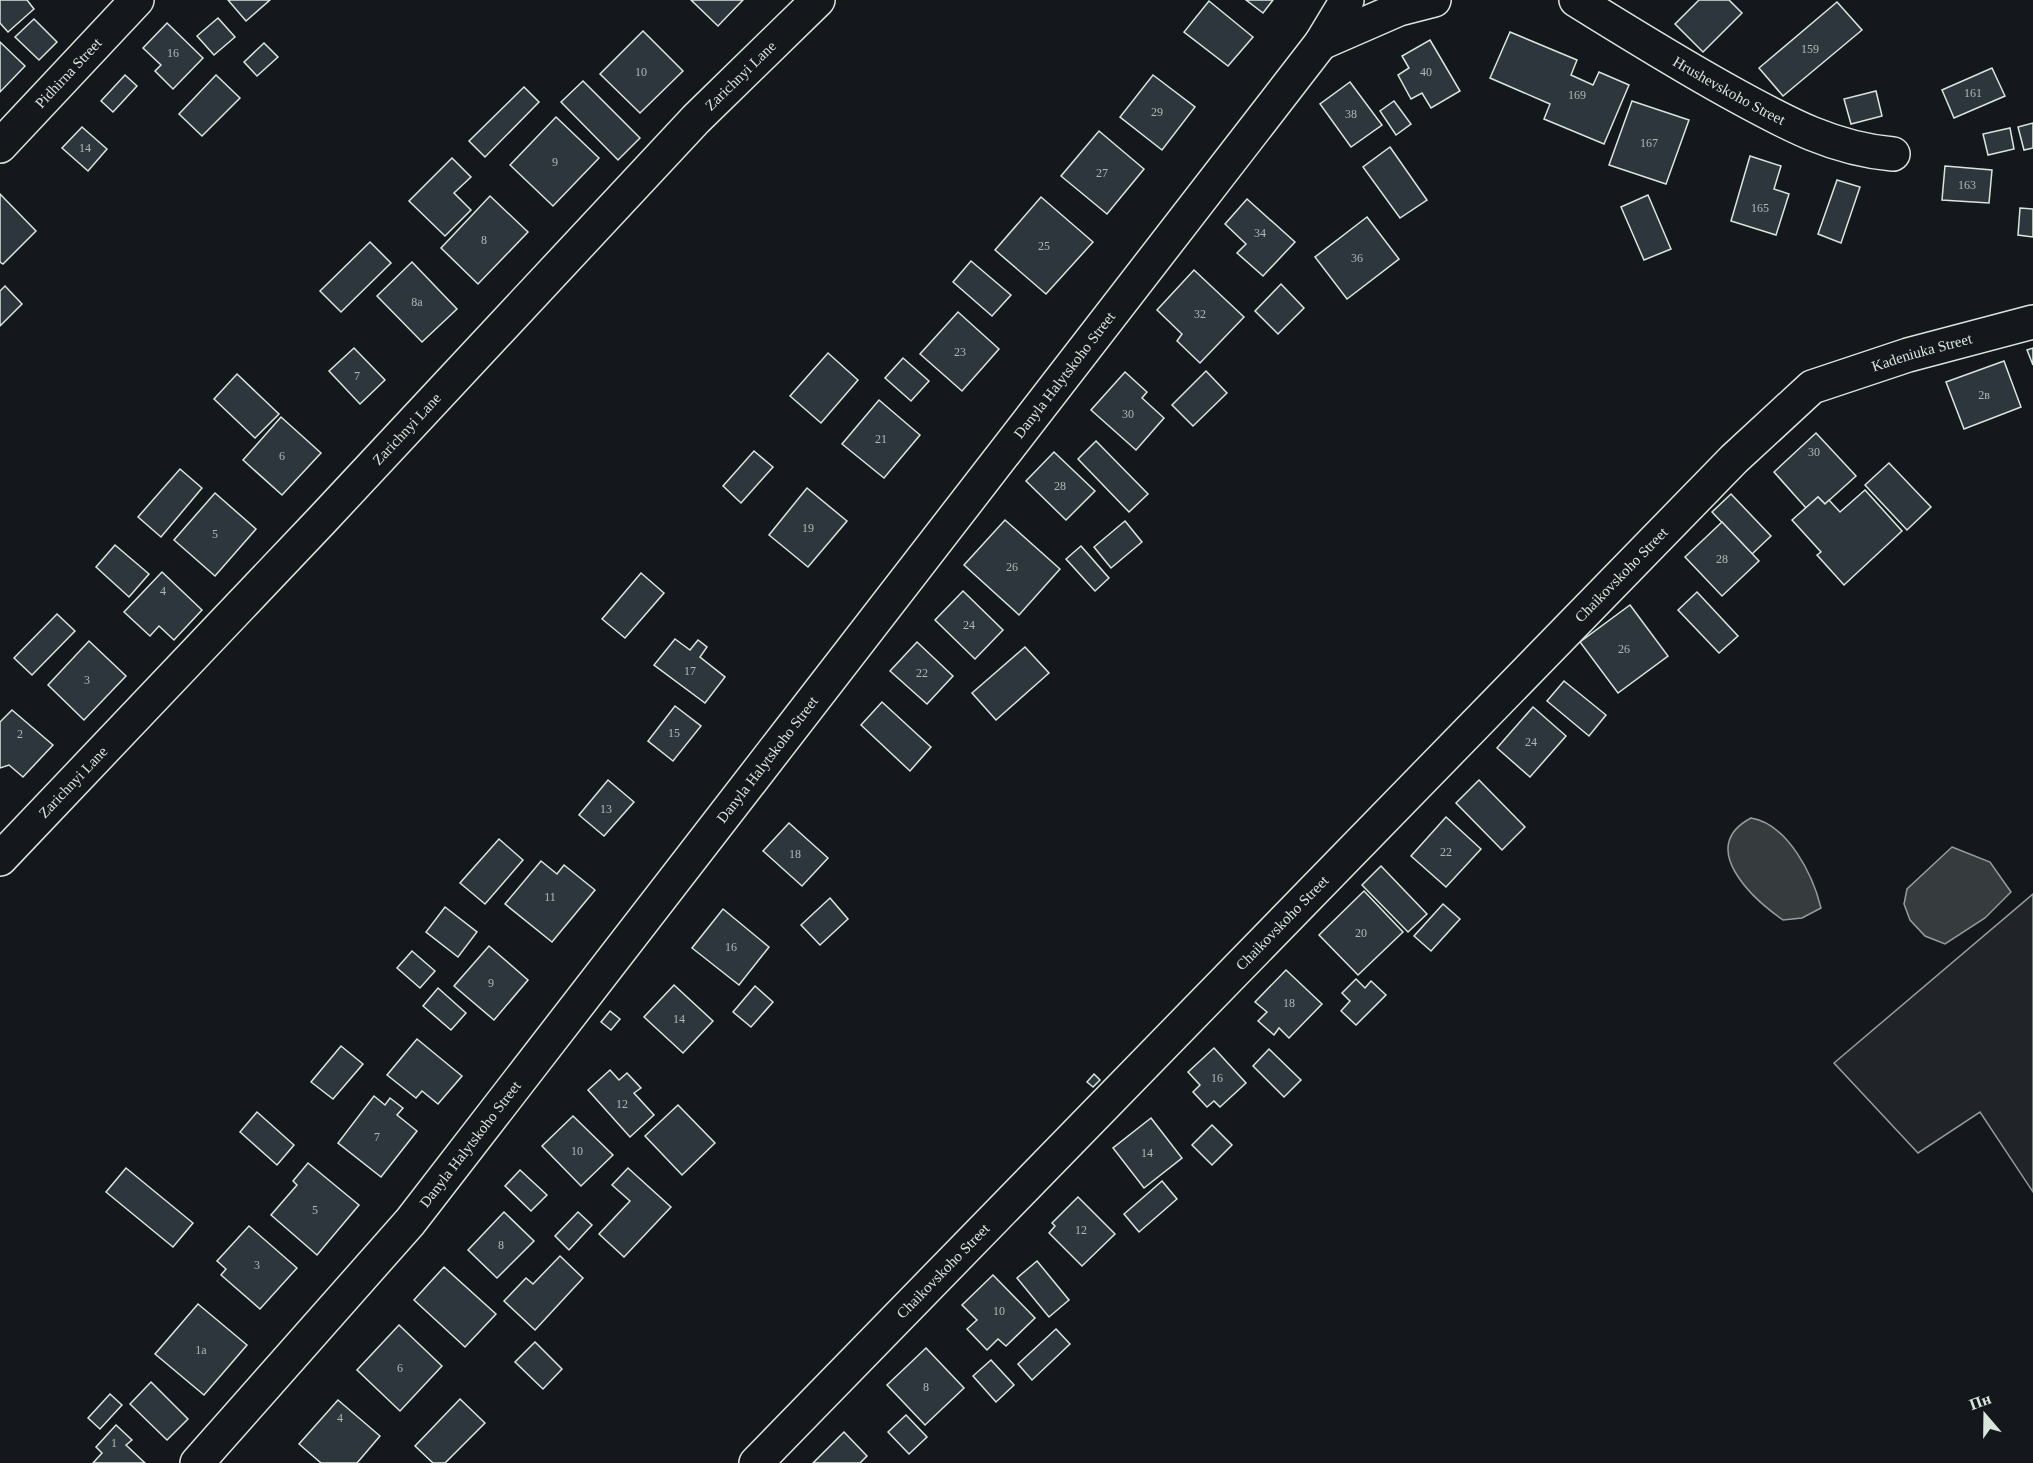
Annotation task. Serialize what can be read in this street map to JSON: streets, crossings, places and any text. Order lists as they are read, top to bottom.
{
  "streets": {
    "street": [
      "Pidhirna Street",
      "Zarichnyi Lane",
      "Hrushevskoho Street",
      "Kadeniuka Street",
      "Danylа Halytskoho Street",
      "Chaikovskoho Street"
    ]
  },
  "crossings": [
    ["Kadeniuka Street", "Chaikovskoho Street"]
  ],
  "house_numbers": [
    "159",
    "16",
    "10",
    "40",
    "161",
    "169",
    "29",
    "38",
    "167",
    "14",
    "9",
    "27",
    "163",
    "165",
    "34",
    "8",
    "25",
    "36",
    "8а",
    "32",
    "23",
    "7",
    "2в",
    "30",
    "21",
    "30",
    "6",
    "28",
    "19",
    "5",
    "28",
    "26",
    "4",
    "24",
    "26",
    "17",
    "22",
    "3",
    "15",
    "2",
    "24",
    "13",
    "22",
    "18",
    "11",
    "20",
    "16",
    "9",
    "18",
    "14",
    "16",
    "12",
    "7",
    "10",
    "14",
    "5",
    "12",
    "8",
    "3",
    "10",
    "1а",
    "6",
    "8",
    "4",
    "1"
  ],
  "north": "top"
}
